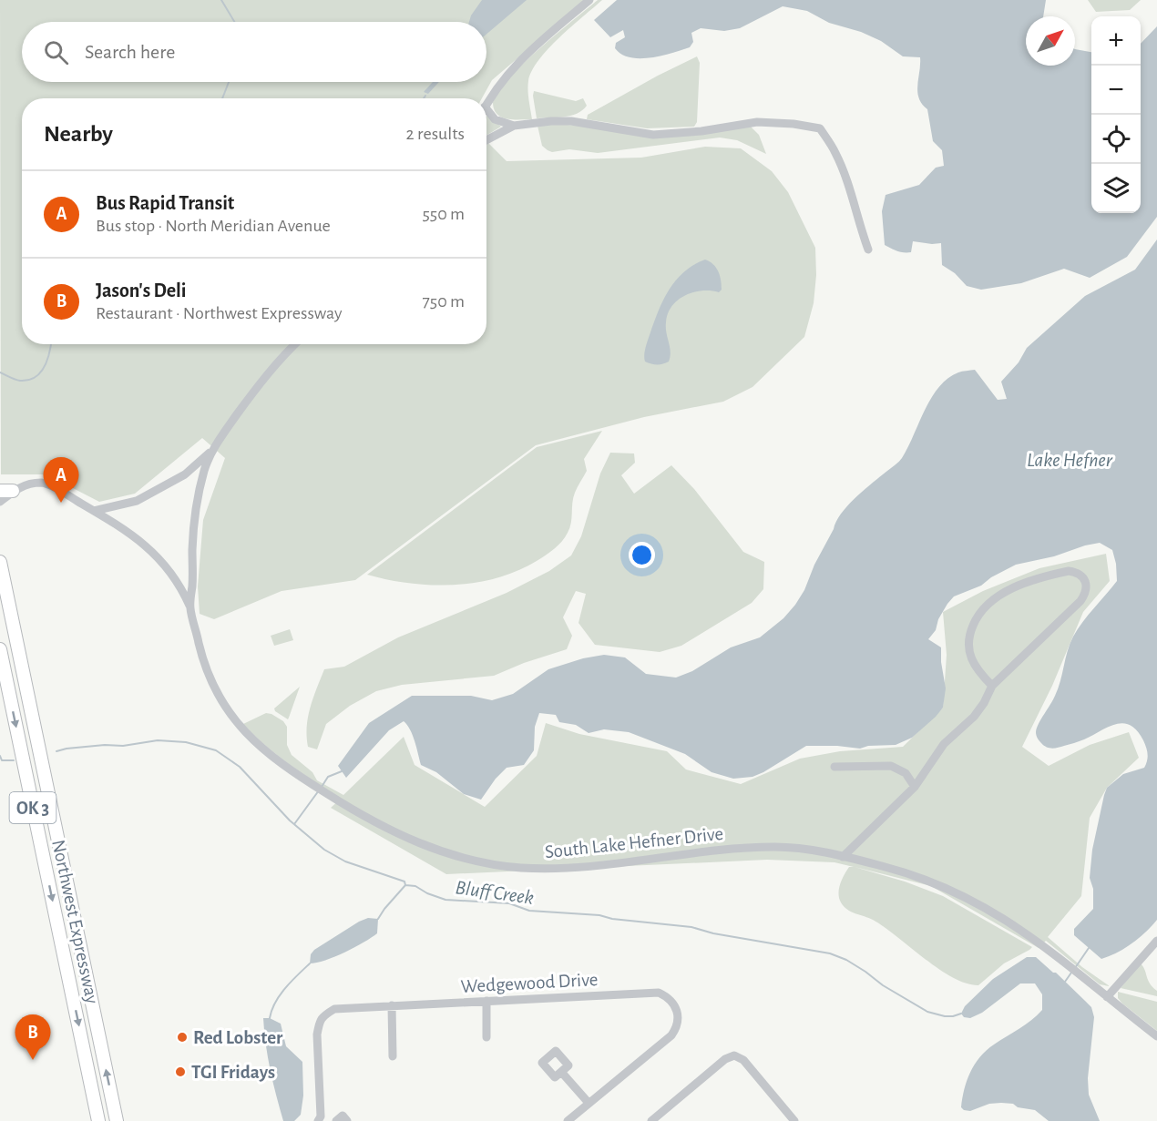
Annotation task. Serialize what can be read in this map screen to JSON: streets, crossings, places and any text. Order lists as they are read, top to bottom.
{
  "streets": {
    "highway": ["OK 3", "Northwest Expressway"],
    "street": ["South Lake Hefner Drive", "Wedgewood Drive"]
  },
  "water": ["Lake Hefner", "Bluff Creek"],
  "places": ["Red Lobster", "TGI Fridays"],
  "north": "top right",
  "page": {
    "map_buttons": ["+", "−"],
    "search": "Search here",
    "heading": ["Nearby", "2 results"],
    "list": [
      {
        "mark": "A",
        "name": "Bus Rapid Transit",
        "note": "Bus stop · North Meridian Avenue",
        "value": "550 m"
      },
      {
        "mark": "B",
        "name": "Jason's Deli",
        "note": "Restaurant · Northwest Expressway",
        "value": "750 m"
      }
    ],
    "pins": ["A", "B"]
  }
}
